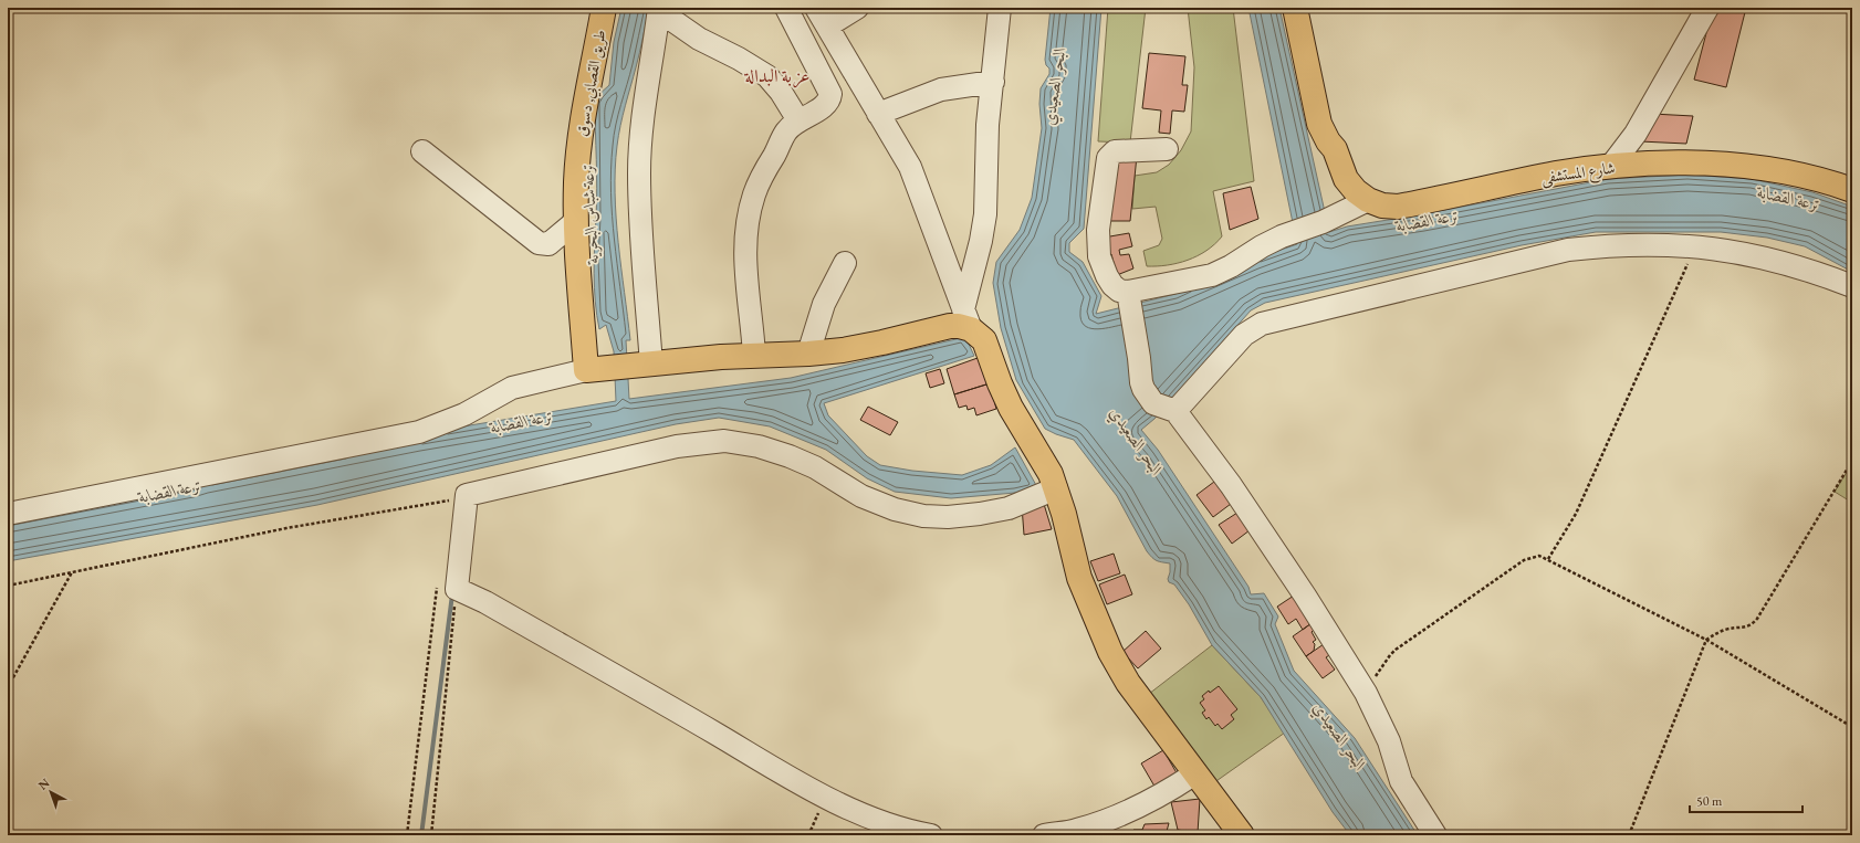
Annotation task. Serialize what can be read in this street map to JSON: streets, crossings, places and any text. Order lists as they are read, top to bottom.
{
  "streets": {
    "main road": ["طريق القصابي, دسوق", "شارع المستشفى"]
  },
  "districts": ["عزبة البدالة"],
  "water": ["البحر الصعيدي", "ترعة القضابة", "ترعة شباس البحرية"],
  "scale_bar": "50 m",
  "north": "top left"
}
